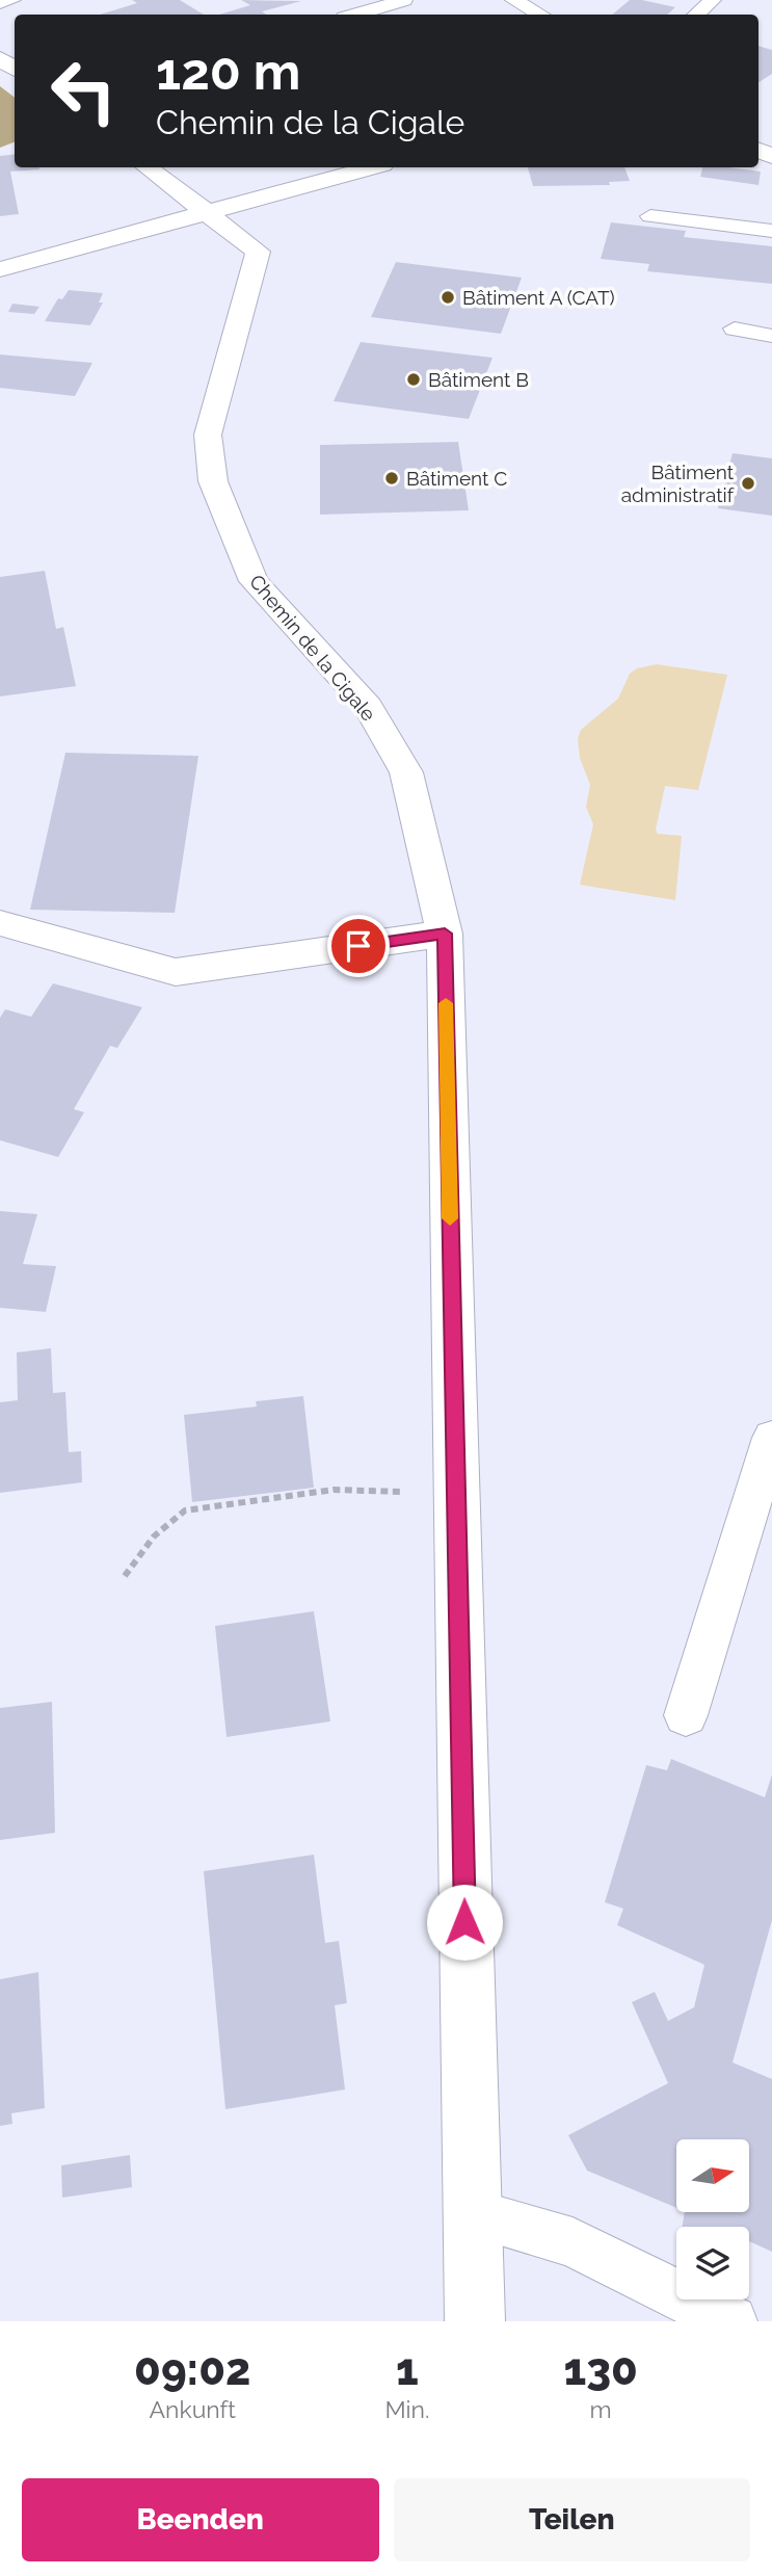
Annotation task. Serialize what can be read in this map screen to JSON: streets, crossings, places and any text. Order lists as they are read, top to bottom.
{
  "streets": {
    "street": ["Chemin de la Cigale"]
  },
  "places": [
    "Bâtiment A (CAT)",
    "Bâtiment B",
    "Bâtiment C",
    "Bâtiment administratif"
  ],
  "north": "right",
  "page": {
    "turn": ["120 m", "Chemin de la Cigale"],
    "eta": [
      "09:02",
      "Ankunft",
      "1",
      "Min.",
      "130",
      "m"
    ],
    "buttons": ["Beenden", "Teilen"]
  }
}
